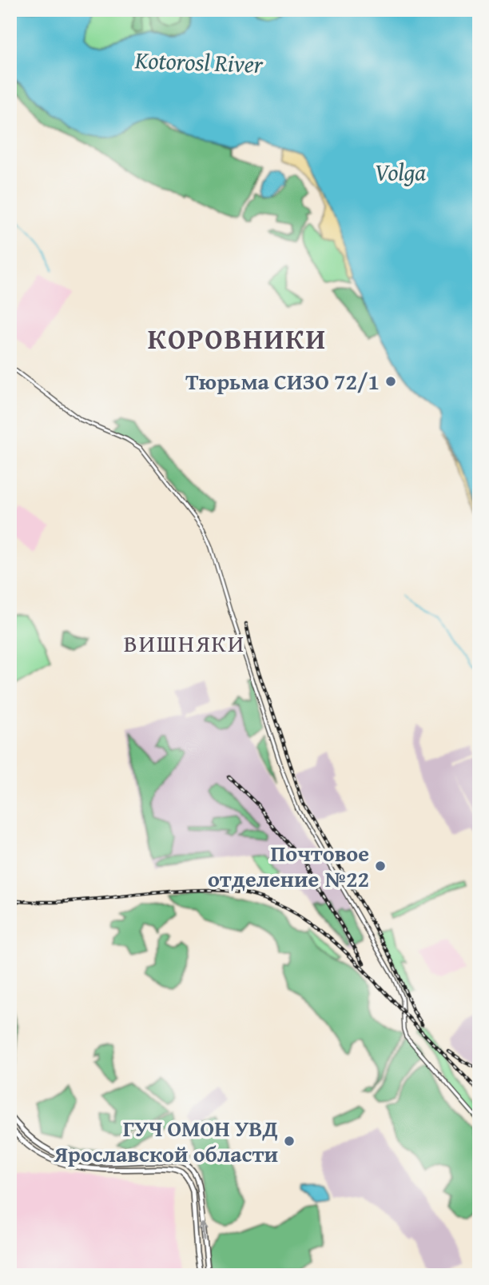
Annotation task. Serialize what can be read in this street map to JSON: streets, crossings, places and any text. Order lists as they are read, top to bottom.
{
  "districts": ["КОРОВНИКИ", "ВИШНЯКИ"],
  "water": ["Kotorosl River", "Volga"],
  "places": ["Тюрьма СИЗО 72/1", "Почтовое отделение №22", "ГУЧ ОМОН УВД Ярославской области"]
}
